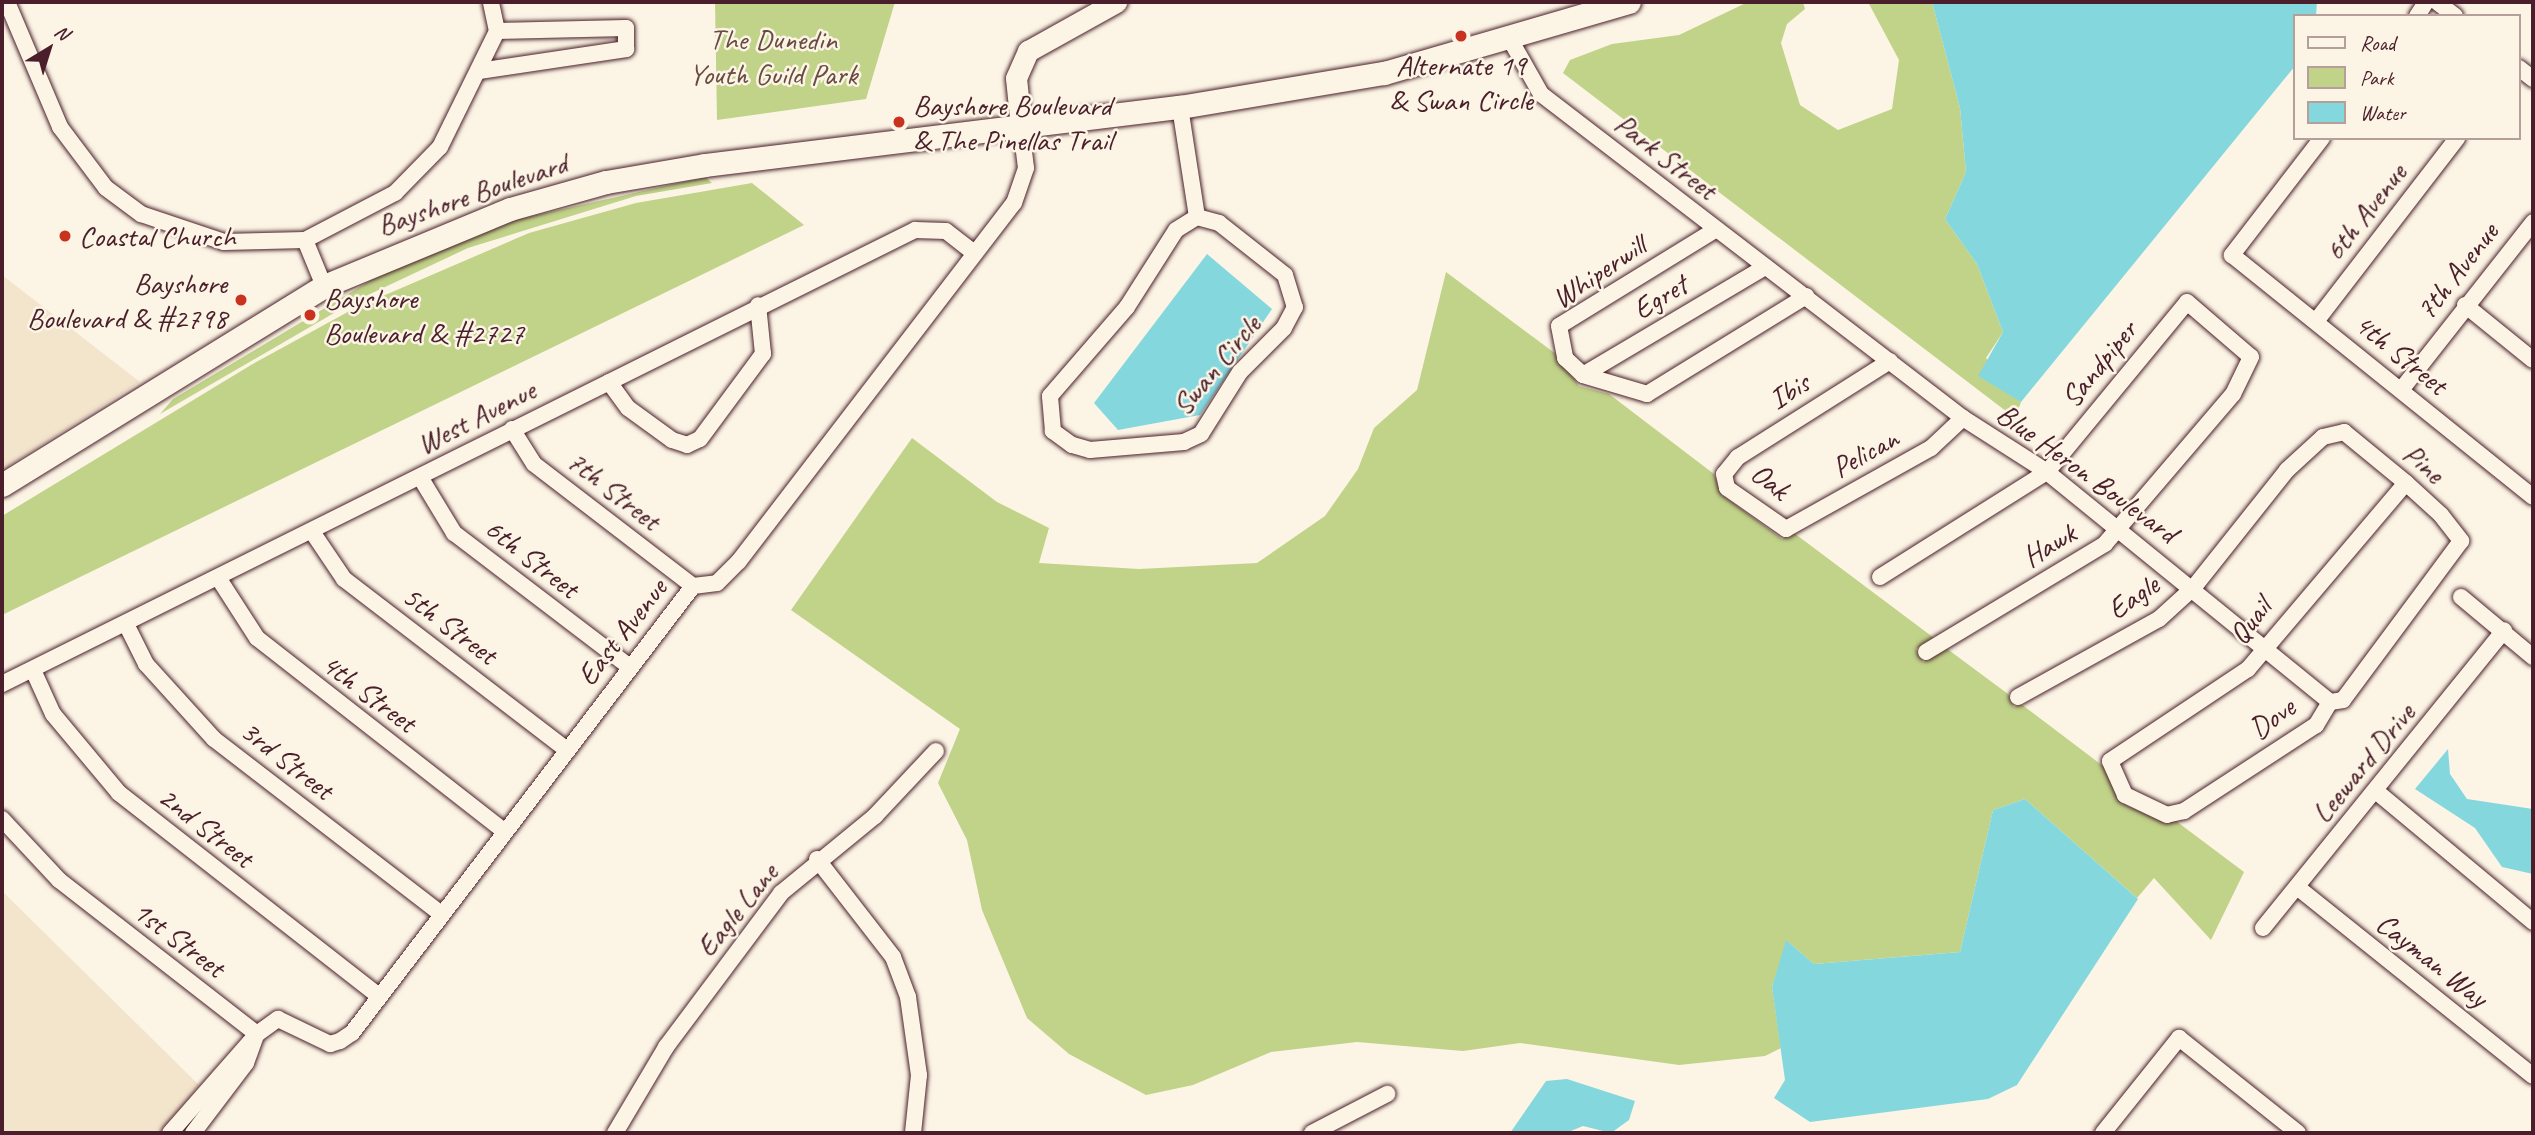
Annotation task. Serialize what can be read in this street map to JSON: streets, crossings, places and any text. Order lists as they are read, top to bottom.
{
  "streets": {
    "main road": ["Bayshore Boulevard"],
    "street": [
      "Park Street",
      "6th Avenue",
      "7th Avenue",
      "Whiperwill",
      "Egret",
      "4th Street",
      "Sandpiper",
      "Swan Circle",
      "Ibis",
      "West Avenue",
      "Pelican",
      "Pine",
      "Blue Heron Boulevard",
      "Oak",
      "7th Street",
      "Hawk",
      "6th Street",
      "Eagle",
      "Quail",
      "5th Street",
      "East Avenue",
      "Dove",
      "3rd Street",
      "Leeward Drive",
      "2nd Street",
      "Eagle Lane",
      "1st Street",
      "Cayman Way"
    ]
  },
  "crossings": [
    ["Park Street", "Bayshore Boulevard"],
    ["Park Street", "Whiperwill"],
    ["Park Street", "Egret"],
    ["Park Street", "Blue Heron Boulevard"],
    ["Bayshore Boulevard", "East Avenue"],
    ["6th Avenue", "4th Street"],
    ["7th Avenue", "4th Street"],
    ["Whiperwill", "Egret"],
    ["4th Street", "West Avenue"],
    ["4th Street", "East Avenue"],
    ["Sandpiper", "Blue Heron Boulevard"],
    ["Sandpiper", "Hawk"],
    ["Ibis", "Blue Heron Boulevard"],
    ["Ibis", "Oak"],
    ["West Avenue", "7th Street"],
    ["West Avenue", "6th Street"],
    ["West Avenue", "5th Street"],
    ["West Avenue", "East Avenue"],
    ["West Avenue", "3rd Street"],
    ["West Avenue", "2nd Street"],
    ["Pelican", "Blue Heron Boulevard"],
    ["Pelican", "Oak"],
    ["Pine", "Eagle"],
    ["Pine", "Quail"],
    ["Pine", "Dove"],
    ["Blue Heron Boulevard", "Hawk"],
    ["Blue Heron Boulevard", "Eagle"],
    ["Blue Heron Boulevard", "Quail"],
    ["Blue Heron Boulevard", "Dove"],
    ["7th Street", "East Avenue"],
    ["6th Street", "East Avenue"],
    ["Quail", "Dove"],
    ["5th Street", "East Avenue"],
    ["East Avenue", "3rd Street"],
    ["East Avenue", "2nd Street"],
    ["East Avenue", "1st Street"],
    ["Leeward Drive", "Cayman Way"]
  ],
  "parks": ["The Dunedin Youth Guild Park"],
  "places": [
    "Alternate 19 & Swan Circle",
    "Bayshore Boulevard & The Pinellas Trail",
    "Coastal Church",
    "Bayshore Boulevard & #2798",
    "Bayshore Boulevard & #2727"
  ],
  "legend": ["Road", "Park", "Water"],
  "north": "top right"
}
